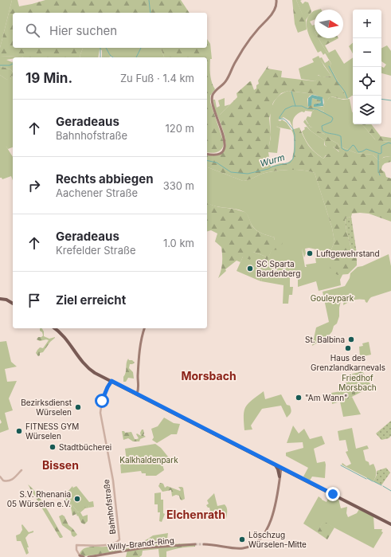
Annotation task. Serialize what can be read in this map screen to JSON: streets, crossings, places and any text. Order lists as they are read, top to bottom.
{
  "streets": {
    "main road": ["Willy-Brandt-Ring"],
    "street": ["Bahnhofstraße"]
  },
  "districts": ["Morsbach", "Bissen", "Elchenrath"],
  "water": ["Wurm"],
  "parks": ["Gouleypark", "Friedhof Morsbach", "Kalkhaldenpark"],
  "places": [
    "Luftgewehrstand",
    "SC Sparta Bardenberg",
    "St. Balbina",
    "Haus des Grenzlandkarnevals",
    "\"Am Wann\"",
    "Bezirksdienst Würselen",
    "FITNESS GYM Würselen",
    "Stadtbücherei",
    "S.V. Rhenania 05 Würselen e.V.",
    "Löschzug Würselen-Mitte"
  ],
  "north": "right",
  "page": {
    "map_buttons": ["+", "−"],
    "search": "Hier suchen",
    "heading": ["19 Min.", "Zu Fuß · 1.4 km"],
    "list": [
      ["Geradeaus", "Bahnhofstraße", "120 m"],
      ["Rechts abbiegen", "Aachener Straße", "330 m"],
      ["Geradeaus", "Krefelder Straße", "1.0 km"],
      "Ziel erreicht"
    ]
  }
}
